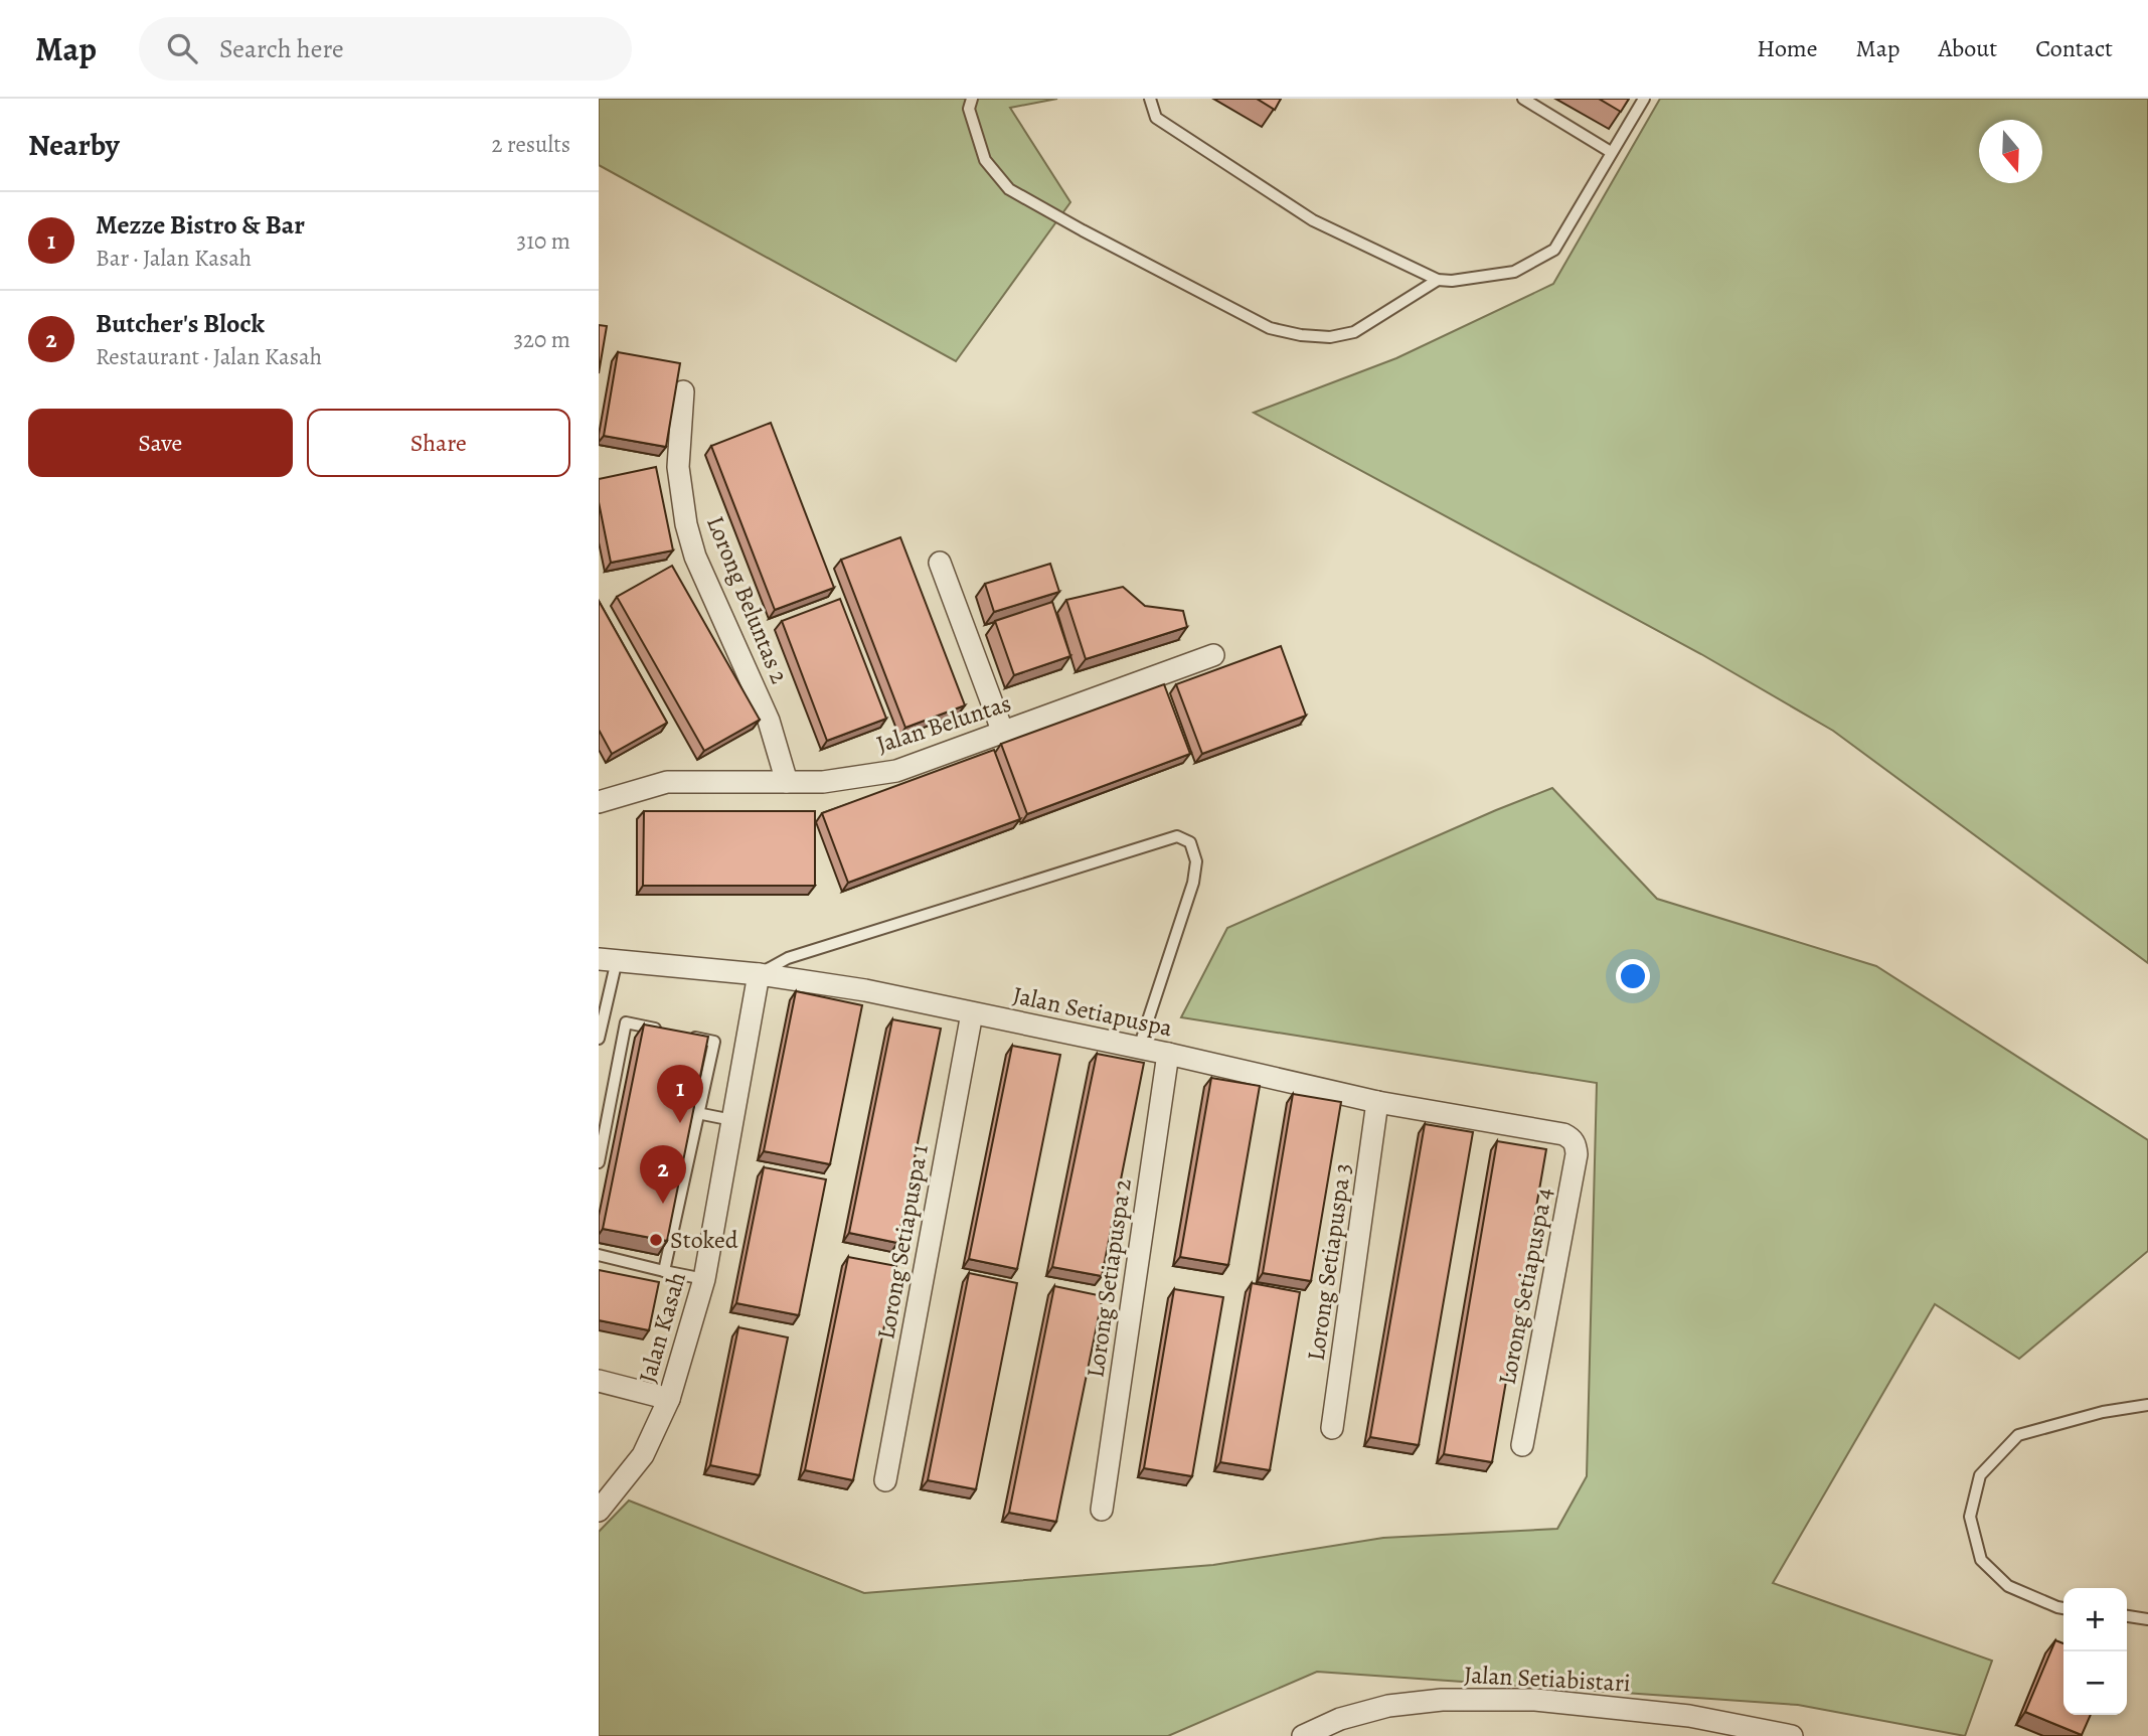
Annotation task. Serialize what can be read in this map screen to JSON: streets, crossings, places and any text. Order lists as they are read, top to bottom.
{
  "streets": {
    "street": [
      "Lorong Beluntas 2",
      "Jalan Beluntas",
      "Jalan Setiapuspa",
      "Lorong Setiapuspa 1",
      "Lorong Setiapuspa 3",
      "Lorong Setiapuspa 2",
      "Lorong Setiapuspa 4",
      "Jalan Kasah",
      "Jalan Setiabistari"
    ]
  },
  "crossings": [
    ["Lorong Beluntas 2", "Jalan Beluntas"],
    ["Jalan Setiapuspa", "Lorong Setiapuspa 1"],
    ["Jalan Setiapuspa", "Lorong Setiapuspa 3"],
    ["Jalan Setiapuspa", "Lorong Setiapuspa 2"],
    ["Jalan Setiapuspa", "Lorong Setiapuspa 4"],
    ["Jalan Setiapuspa", "Jalan Kasah"]
  ],
  "places": ["Stoked"],
  "north": "bottom",
  "page": {
    "header": "Map",
    "search": "Search here",
    "nav": [
      "Home",
      "Map",
      "About",
      "Contact"
    ],
    "heading": ["Nearby", "2 results"],
    "list": [
      {
        "mark": "1",
        "name": "Mezze Bistro & Bar",
        "note": "Bar · Jalan Kasah",
        "value": "310 m"
      },
      {
        "mark": "2",
        "name": "Butcher's Block",
        "note": "Restaurant · Jalan Kasah",
        "value": "320 m"
      }
    ],
    "buttons": ["Save", "Share"],
    "pins": ["1", "2"],
    "map_buttons": ["+", "−"]
  }
}
